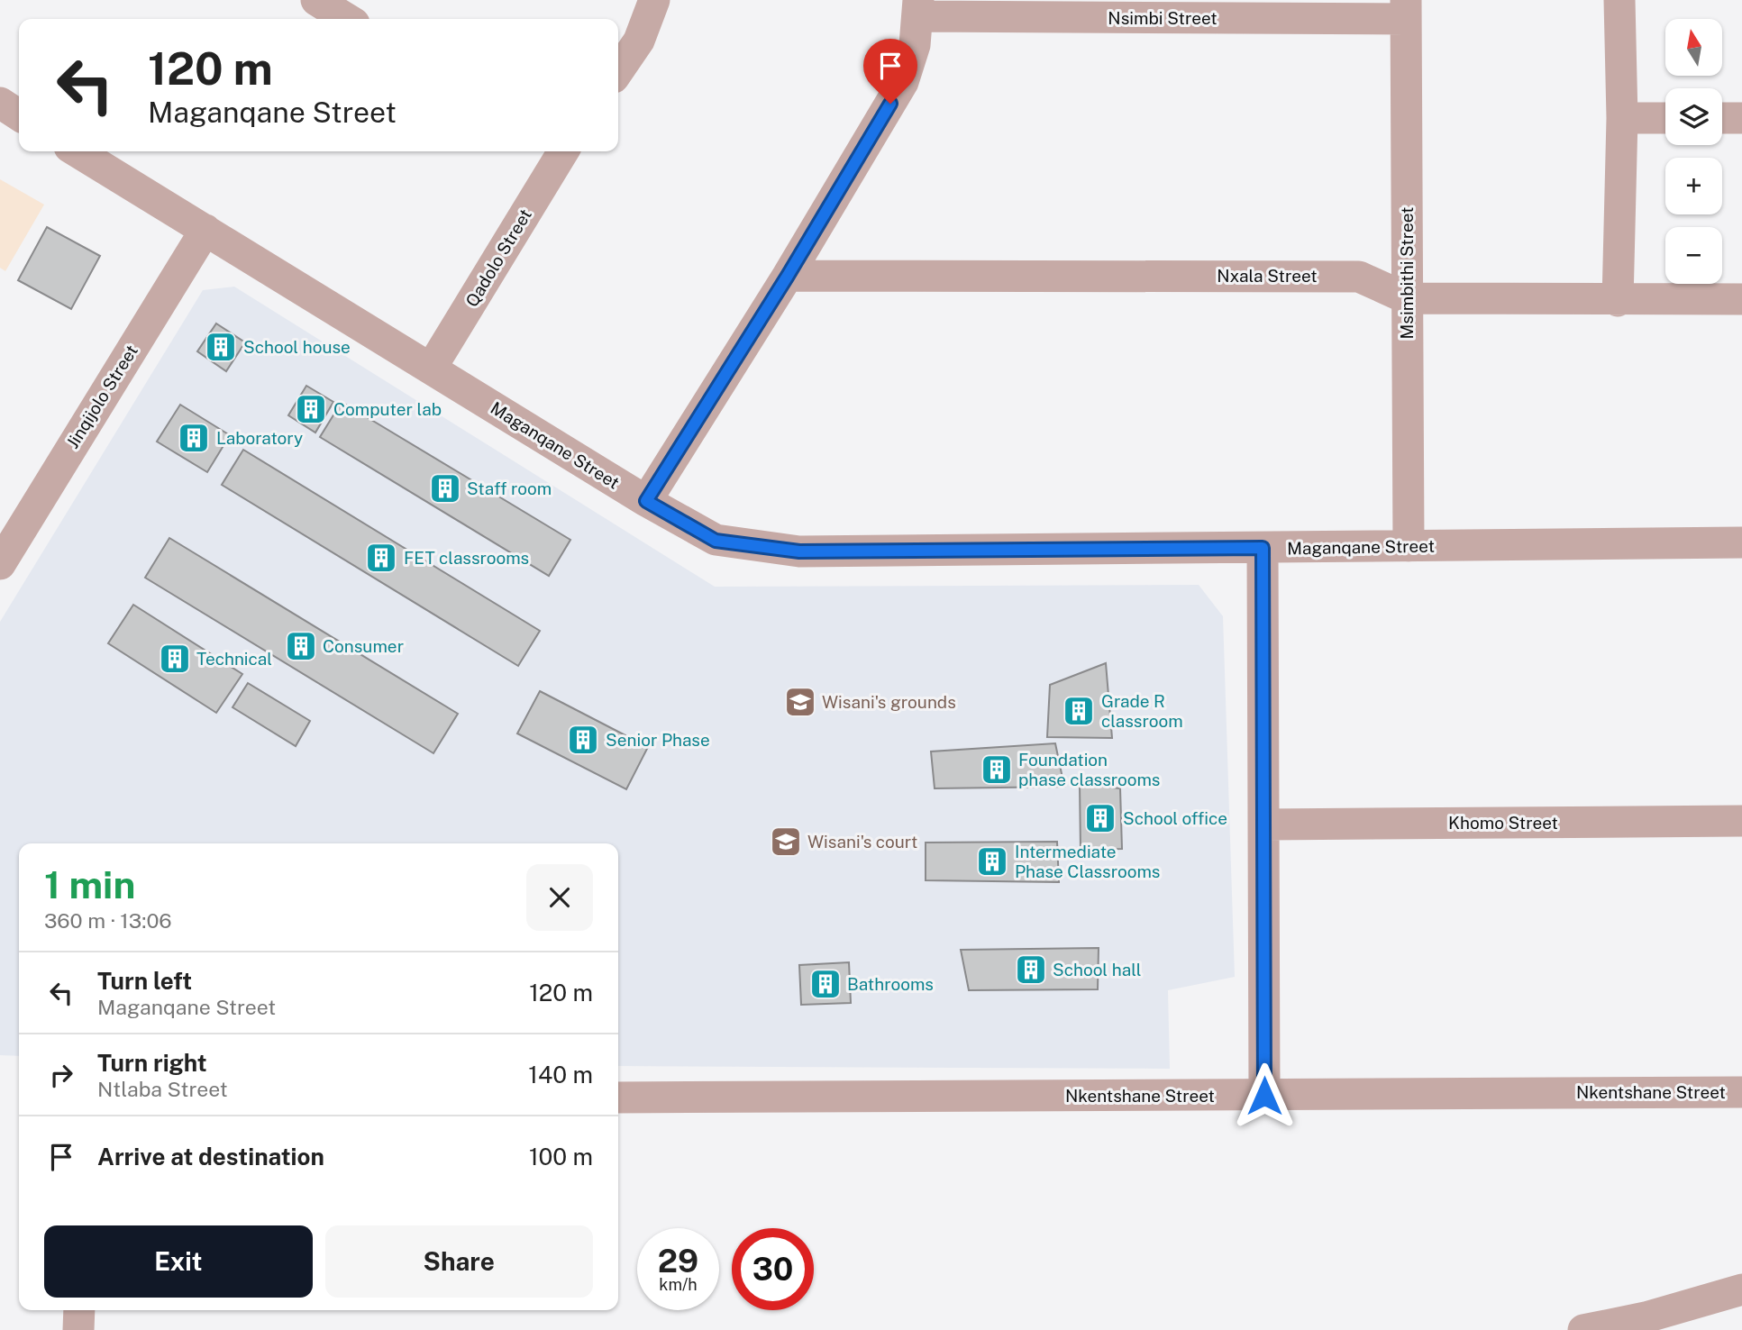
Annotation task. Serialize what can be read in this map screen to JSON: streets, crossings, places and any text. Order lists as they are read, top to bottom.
{
  "streets": {
    "street": [
      "Nsimbi Street",
      "Qadolo Street",
      "Msimbithi Street",
      "Nxala Street",
      "Jinqijolo Street",
      "Maganqane Street",
      "Khomo Street",
      "Nkentshane Street"
    ]
  },
  "crossings": [
    ["Nsimbi Street", "Msimbithi Street"],
    ["Qadolo Street", "Maganqane Street"],
    ["Msimbithi Street", "Nxala Street"],
    ["Msimbithi Street", "Maganqane Street"],
    ["Jinqijolo Street", "Maganqane Street"]
  ],
  "places": {
    "building": [
      "School house",
      "Computer lab",
      "Laboratory",
      "Staff room",
      "FET classrooms",
      "Consumer",
      "Technical",
      "Grade R classroom",
      "Senior Phase",
      "Foundation phase classrooms",
      "School office",
      "Intermediate Phase Classrooms",
      "School hall",
      "Bathrooms"
    ],
    "school or university": ["Wisani's grounds", "Wisani's court"]
  },
  "north": "top",
  "page": {
    "map_buttons": ["+", "−"],
    "turn": ["120 m", "Maganqane Street"],
    "heading": ["1 min", "360 m · 13:06"],
    "list": [
      {
        "name": "Turn left",
        "note": "Maganqane Street",
        "value": "120 m"
      },
      {
        "name": "Turn right",
        "note": "Ntlaba Street",
        "value": "140 m"
      },
      {
        "name": "Arrive at destination",
        "value": "100 m"
      }
    ],
    "buttons": ["Exit", "Share"],
    "speed": "29 km/h",
    "limit": "30"
  }
}
